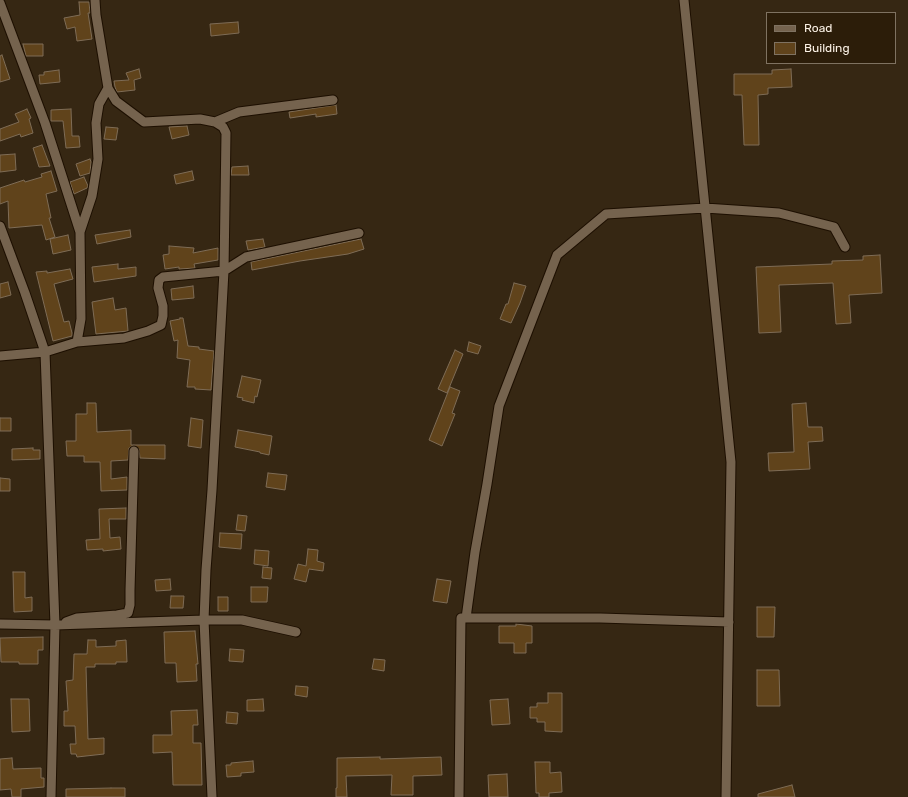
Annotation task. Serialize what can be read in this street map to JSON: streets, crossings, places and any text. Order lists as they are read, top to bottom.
{
  "legend": ["Road", "Building"]
}
